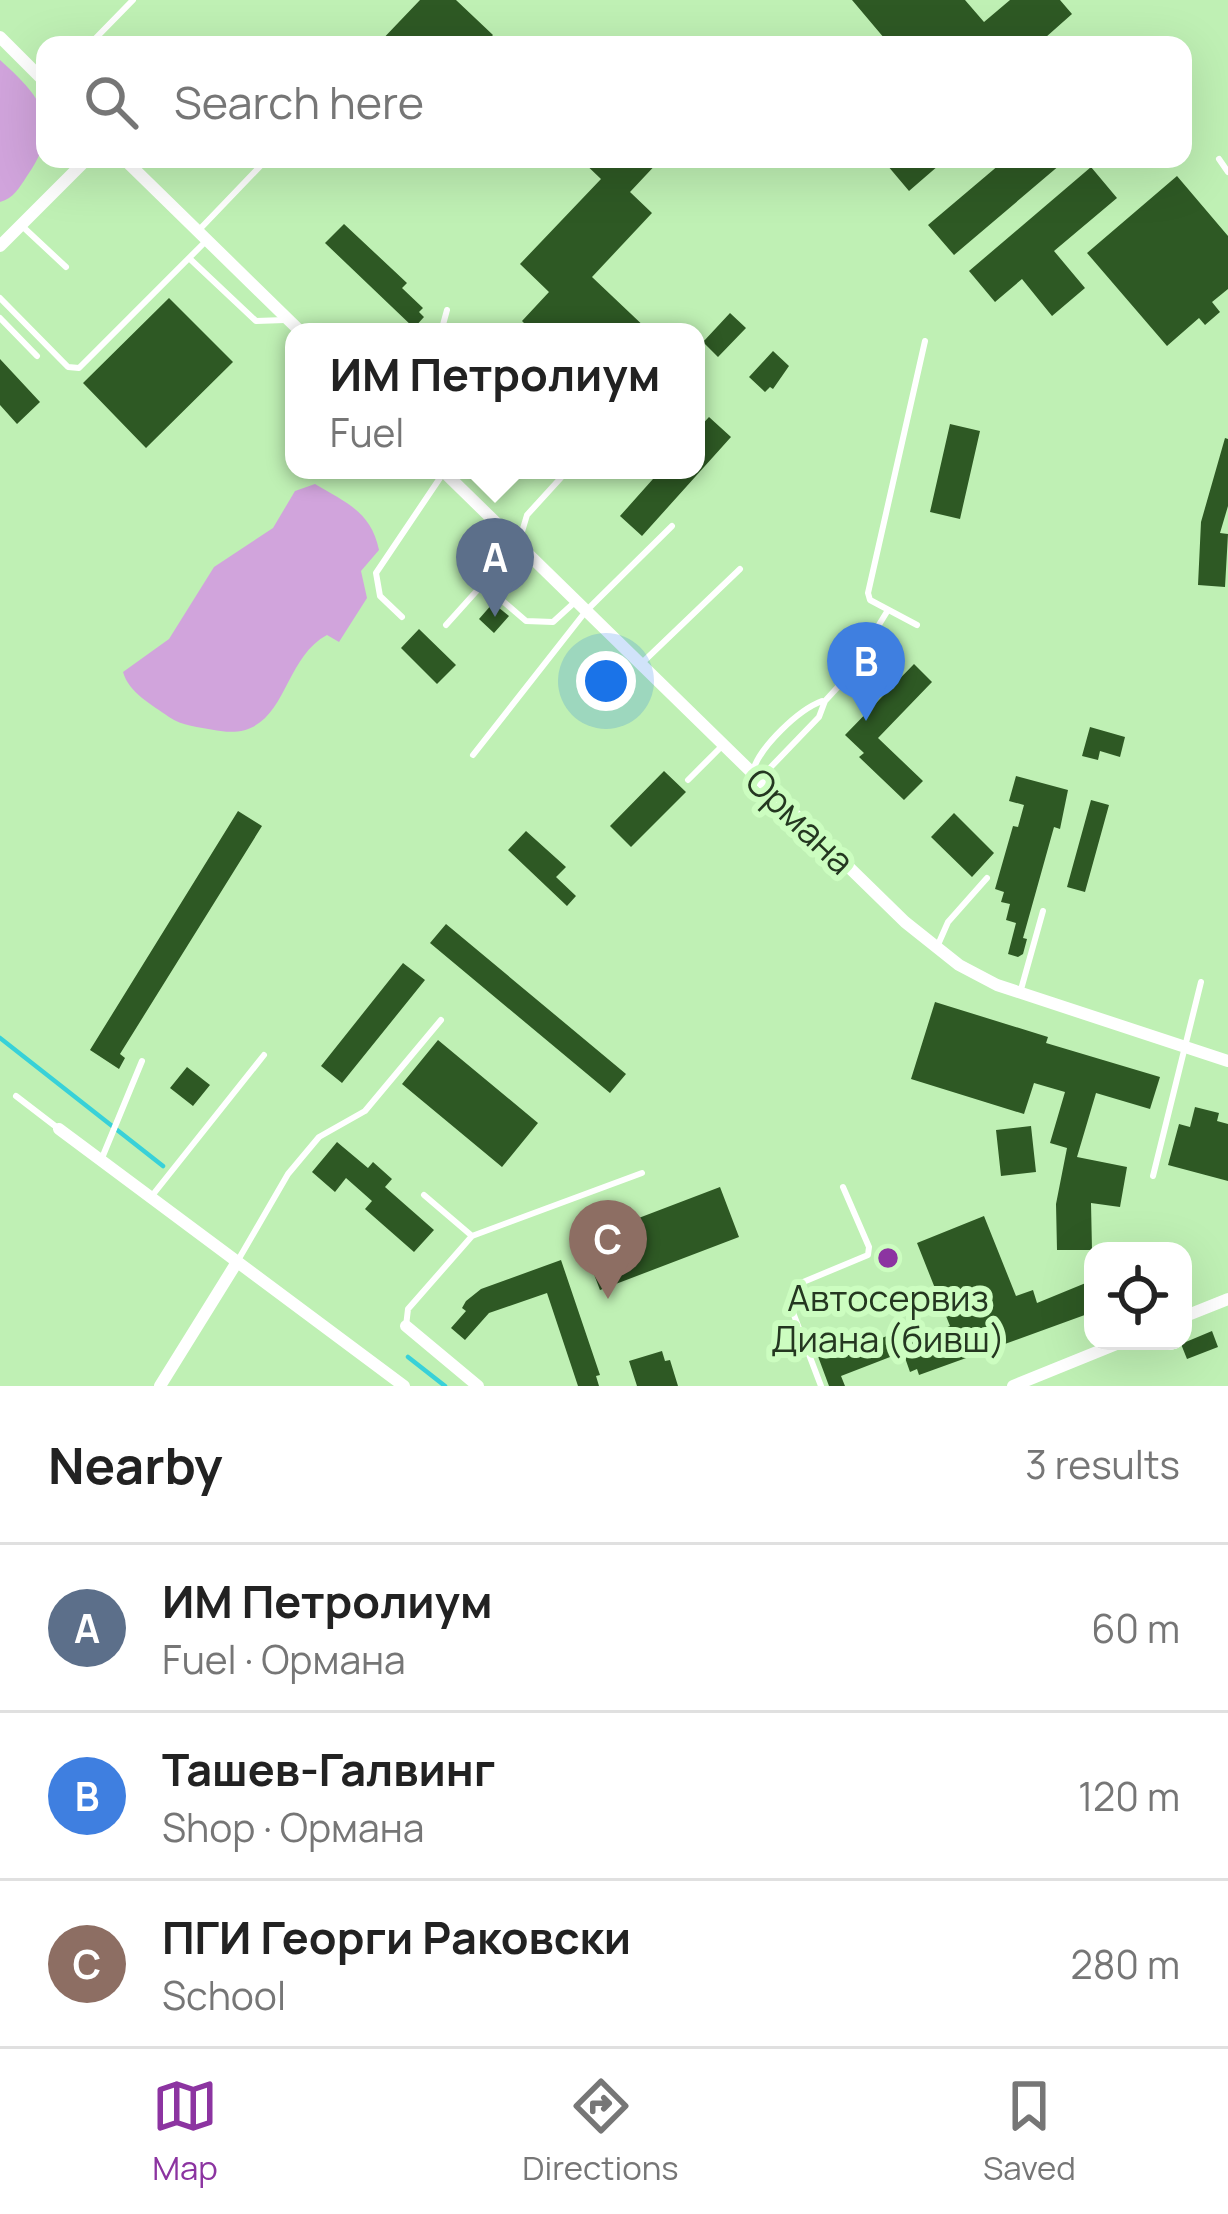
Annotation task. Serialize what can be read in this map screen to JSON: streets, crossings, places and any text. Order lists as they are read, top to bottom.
{
  "streets": {
    "street": ["Ормана"]
  },
  "places": ["Автосервиз Диана (бивш)"],
  "page": {
    "search": "Search here",
    "popup": ["ИМ Петролиум", "Fuel"],
    "pins": ["A", "B", "C"],
    "heading": ["Nearby", "3 results"],
    "list": [
      {
        "mark": "A",
        "name": "ИМ Петролиум",
        "note": "Fuel · Ормана",
        "value": "60 m"
      },
      {
        "mark": "B",
        "name": "Ташев-Галвинг",
        "note": "Shop · Ормана",
        "value": "120 m"
      },
      {
        "mark": "C",
        "name": "ПГИ Георги Раковски",
        "note": "School",
        "value": "280 m"
      }
    ],
    "nav": ["Map", "Directions", "Saved"]
  }
}
